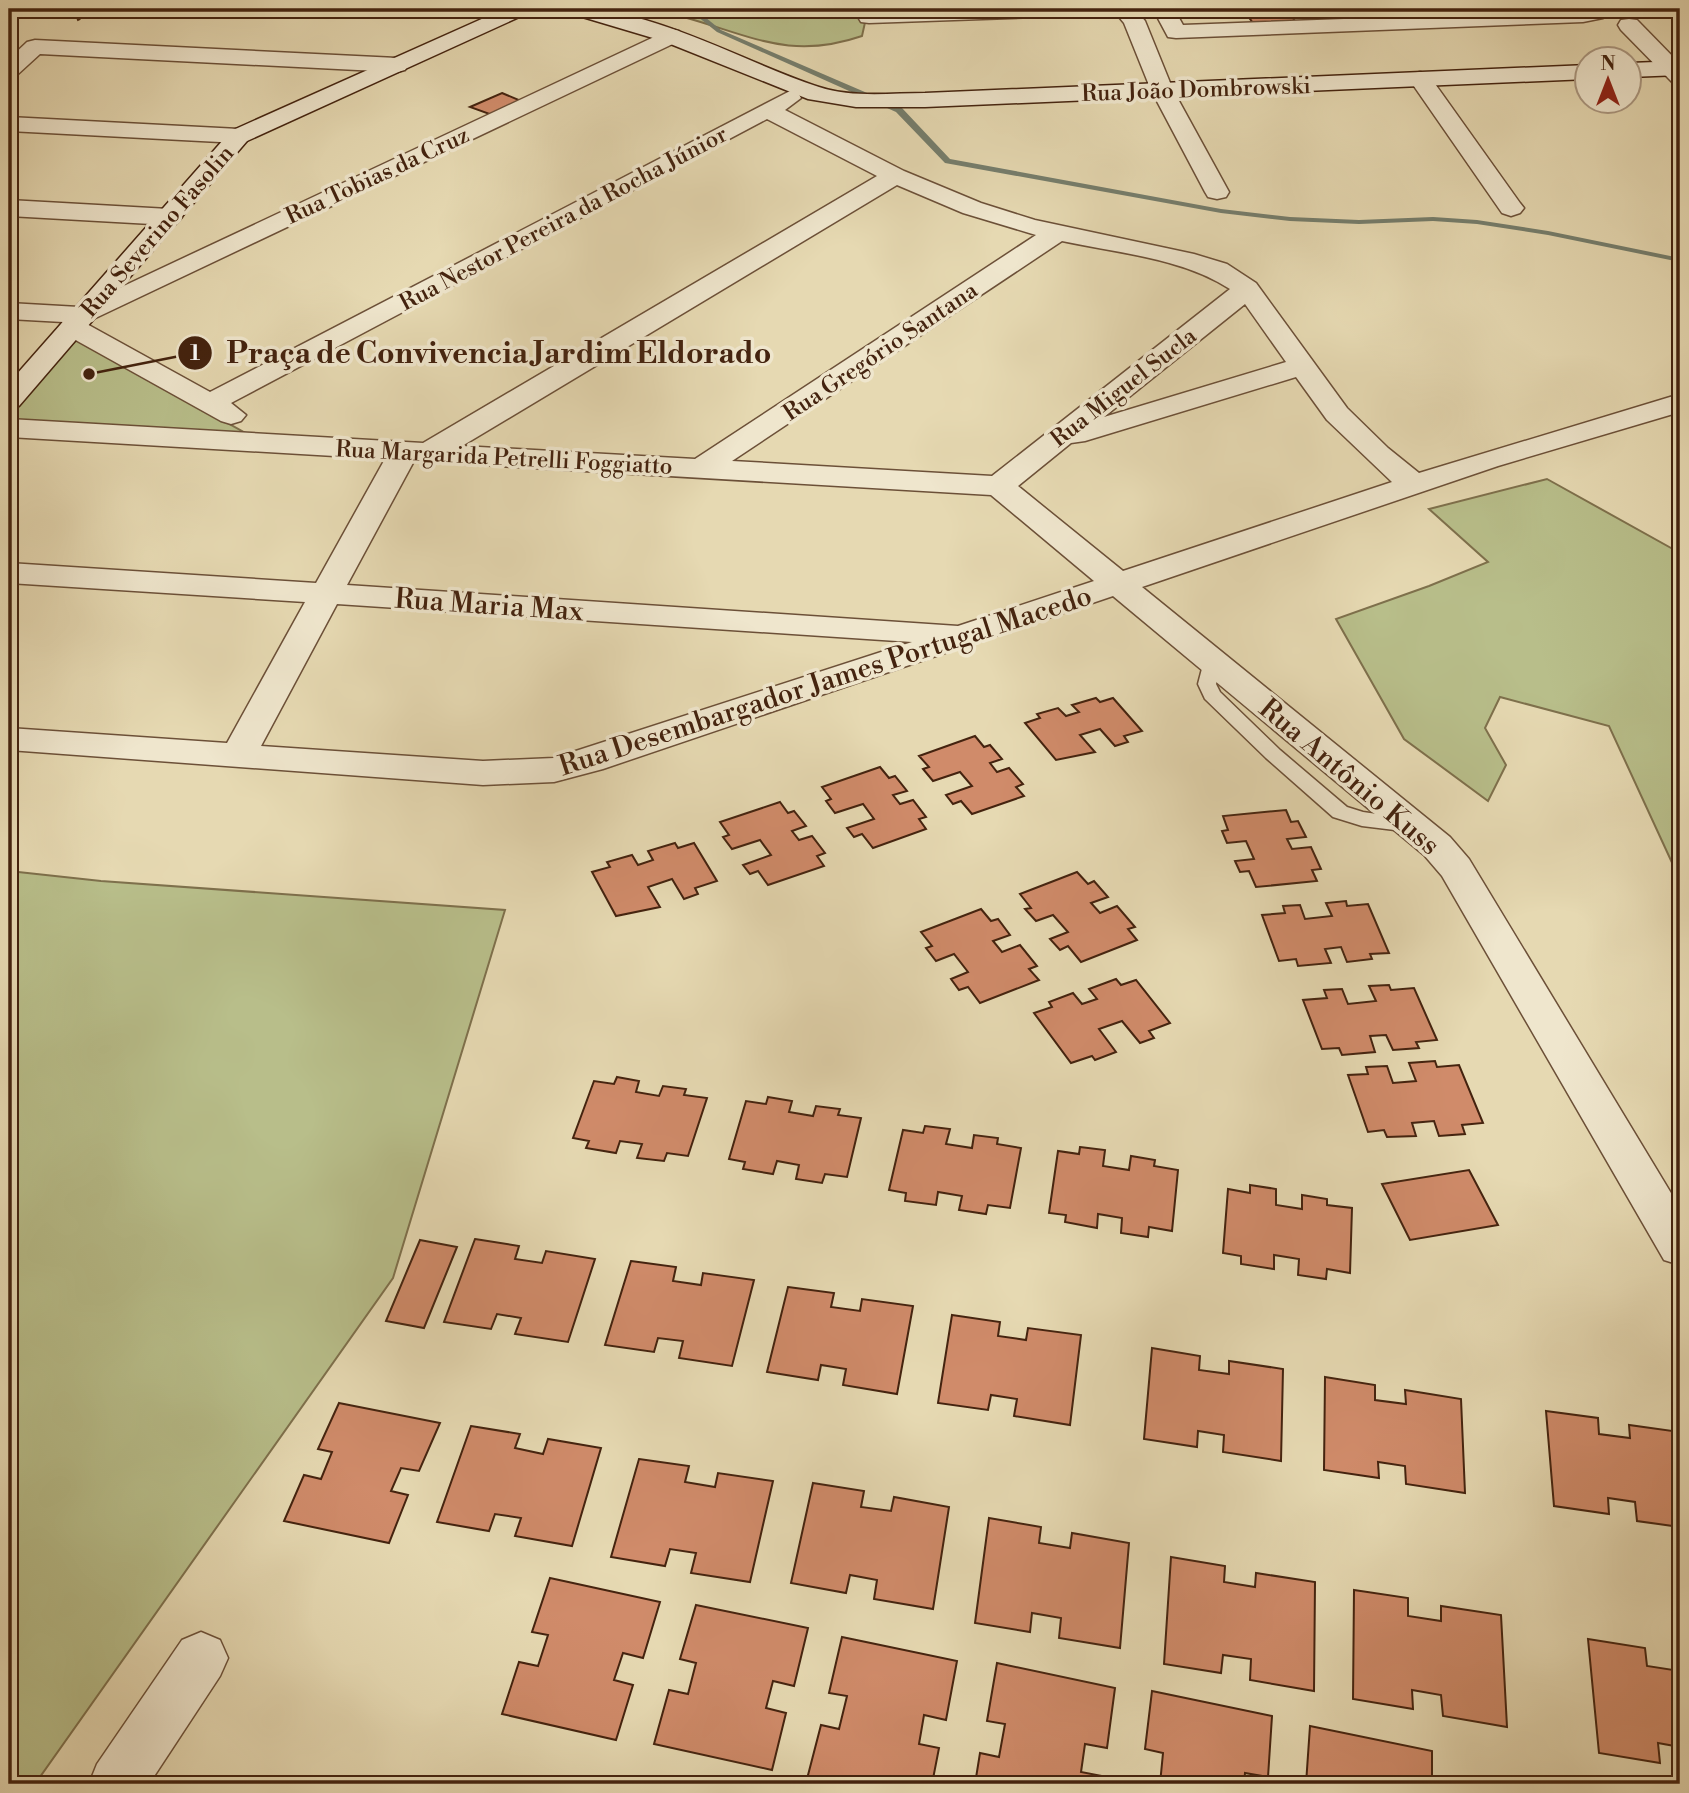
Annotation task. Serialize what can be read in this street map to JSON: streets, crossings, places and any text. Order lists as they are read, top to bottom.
{
  "streets": {
    "street": [
      "Rua João Dombrowski",
      "Rua Tobias da Cruz",
      "Rua Nestor Pereira da Rocha Júnior",
      "Rua Severino Fasolin",
      "Rua Gregório Santana",
      "Rua Miguel Sucla",
      "Rua Margarida Petrelli Foggiatto",
      "Rua Maria Max",
      "Rua Desembargador James Portugal Macedo",
      "Rua Antônio Kuss"
    ]
  },
  "crossings": [
    ["Rua João Dombrowski", "Rua Tobias da Cruz"],
    ["Rua João Dombrowski", "Rua Nestor Pereira da Rocha Júnior"],
    ["Rua Tobias da Cruz", "Rua Severino Fasolin"],
    ["Rua Gregório Santana", "Rua Margarida Petrelli Foggiatto"],
    ["Rua Miguel Sucla", "Rua Margarida Petrelli Foggiatto"],
    ["Rua Miguel Sucla", "Rua Antônio Kuss"],
    ["Rua Margarida Petrelli Foggiatto", "Rua Antônio Kuss"],
    ["Rua Maria Max", "Rua Desembargador James Portugal Macedo"],
    ["Rua Desembargador James Portugal Macedo", "Rua Antônio Kuss"]
  ],
  "places": ["Praça de Convivencia Jardim Eldorado"],
  "north": "top"
}
